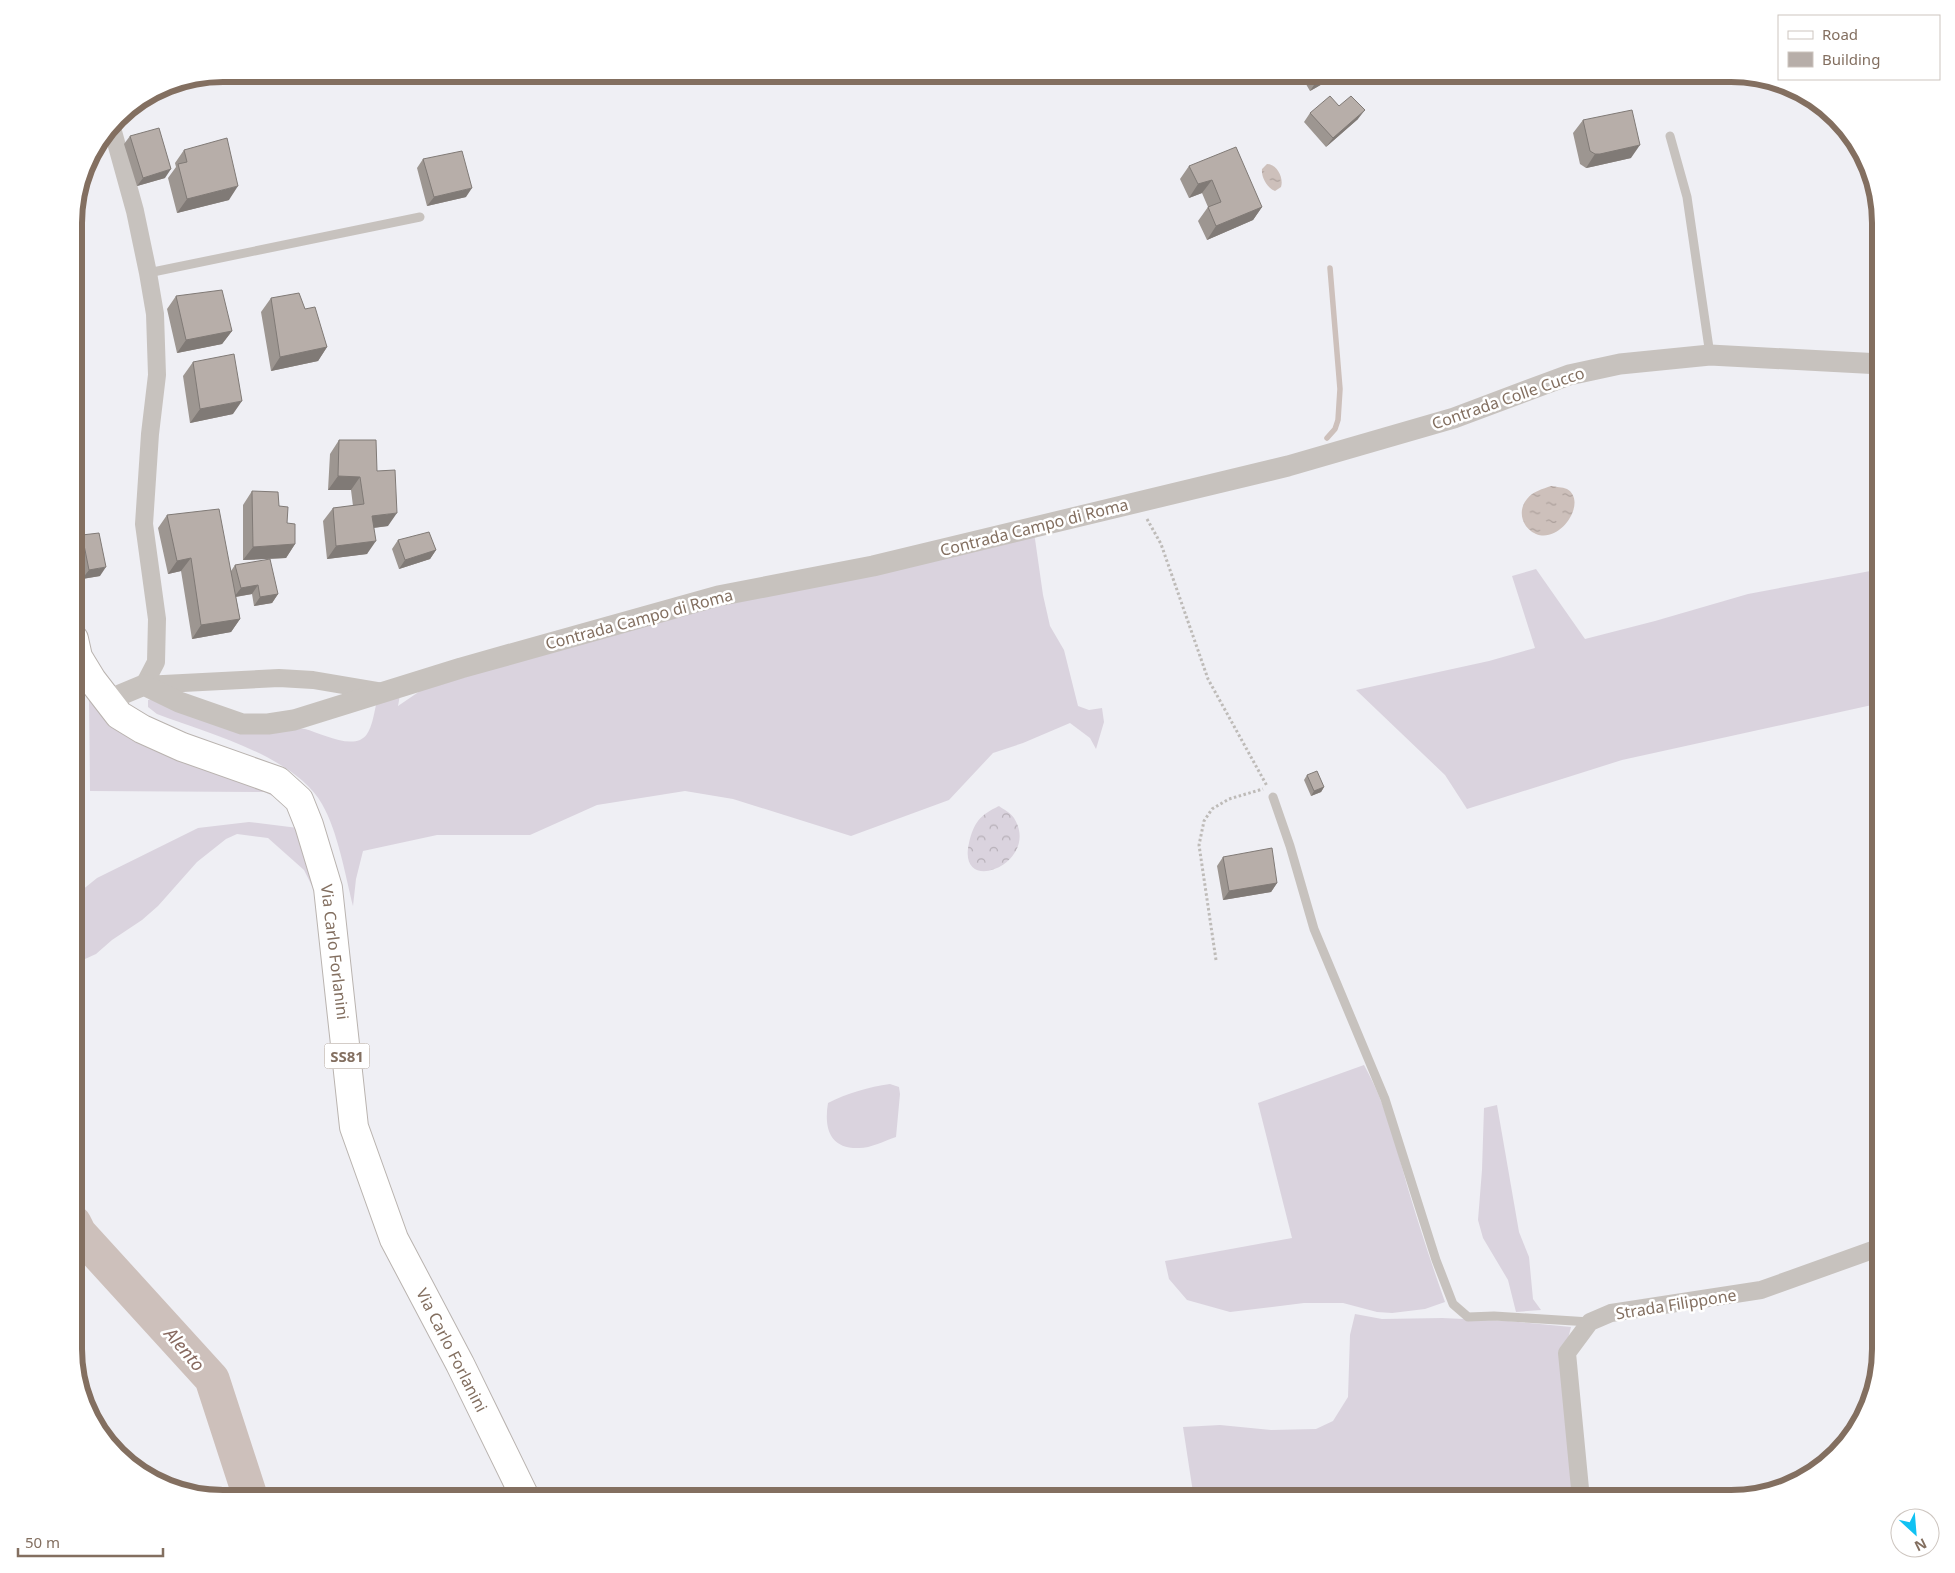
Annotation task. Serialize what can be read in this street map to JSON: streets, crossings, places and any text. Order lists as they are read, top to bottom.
{
  "streets": {
    "main road": ["Via Carlo Forlanini", "SS81"],
    "street": ["Contrada Colle Cucco", "Contrada Campo di Roma", "Strada Filippone"]
  },
  "crossings": [
    ["Contrada Colle Cucco", "Contrada Campo di Roma"],
    ["Via Carlo Forlanini", "SS81"]
  ],
  "water": ["Alento"],
  "legend": ["Road", "Building"],
  "scale_bar": "50 m",
  "north": "bottom right"
}
